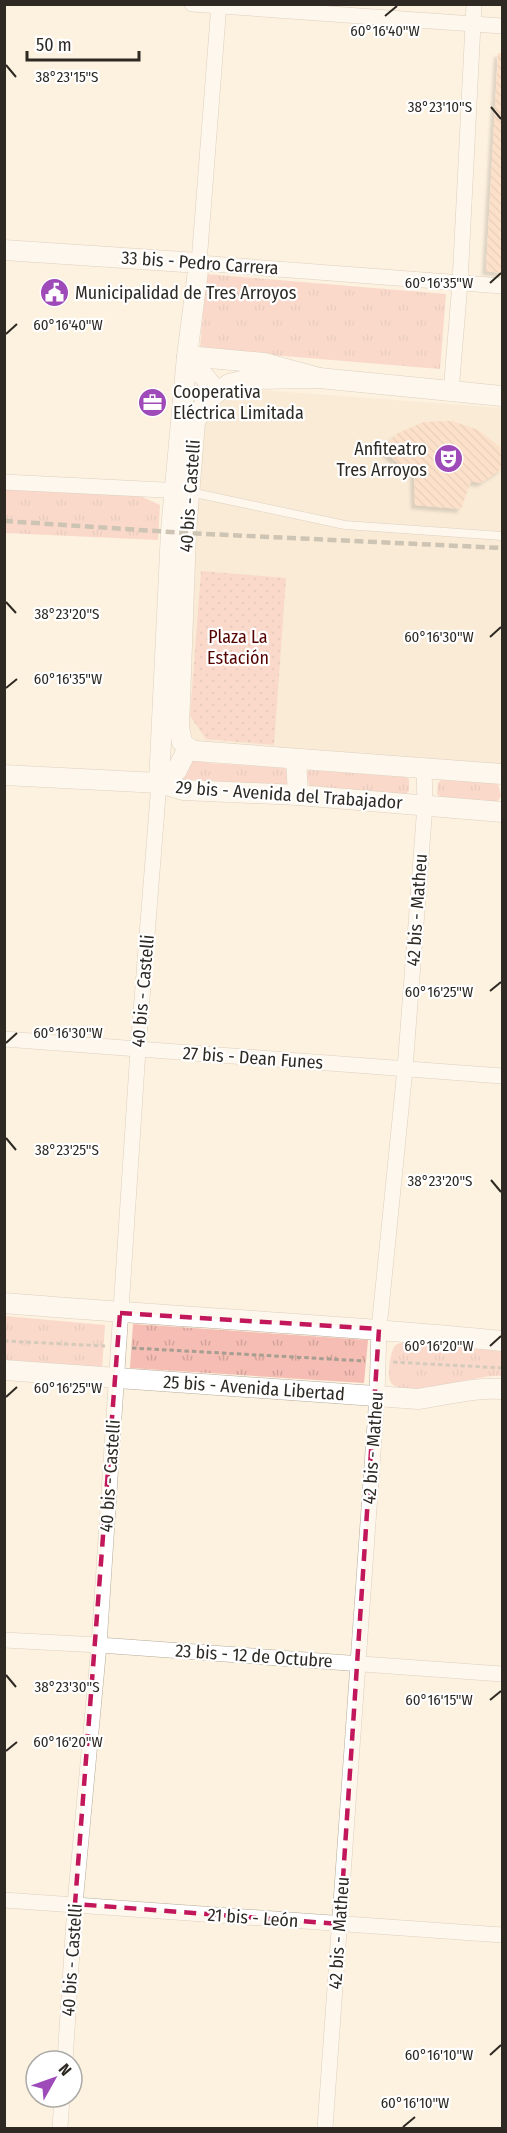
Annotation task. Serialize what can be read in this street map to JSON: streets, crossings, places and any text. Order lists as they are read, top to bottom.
{
  "streets": {
    "street": [
      "33 bis - Pedro Carrera",
      "40 bis - Castelli",
      "29 bis - Avenida del Trabajador",
      "42 bis - Matheu",
      "27 bis - Dean Funes",
      "25 bis - Avenida Libertad",
      "23 bis - 12 de Octubre",
      "21 bis - León"
    ]
  },
  "crossings": [
    ["33 bis - Pedro Carrera", "40 bis - Castelli"],
    ["40 bis - Castelli", "29 bis - Avenida del Trabajador"],
    ["40 bis - Castelli", "27 bis - Dean Funes"],
    ["40 bis - Castelli", "25 bis - Avenida Libertad"],
    ["40 bis - Castelli", "23 bis - 12 de Octubre"],
    ["40 bis - Castelli", "21 bis - León"],
    ["29 bis - Avenida del Trabajador", "42 bis - Matheu"],
    ["42 bis - Matheu", "27 bis - Dean Funes"],
    ["42 bis - Matheu", "25 bis - Avenida Libertad"],
    ["42 bis - Matheu", "23 bis - 12 de Octubre"],
    ["42 bis - Matheu", "21 bis - León"]
  ],
  "parks": ["Plaza La Estación"],
  "places": {
    "public building": ["Municipalidad de Tres Arroyos"],
    "office": ["Cooperativa Eléctrica Limitada"],
    "theatre": ["Anfiteatro Tres Arroyos"]
  },
  "scale_bar": "50 m",
  "north": "top right",
  "coordinates": [
    "60°16'40\"W",
    "38°23'15\"S",
    "38°23'10\"S",
    "60°16'35\"W",
    "38°23'20\"S",
    "60°16'30\"W",
    "60°16'25\"W",
    "38°23'25\"S",
    "60°16'20\"W",
    "38°23'30\"S",
    "60°16'15\"W",
    "60°16'10\"W"
  ]
}
